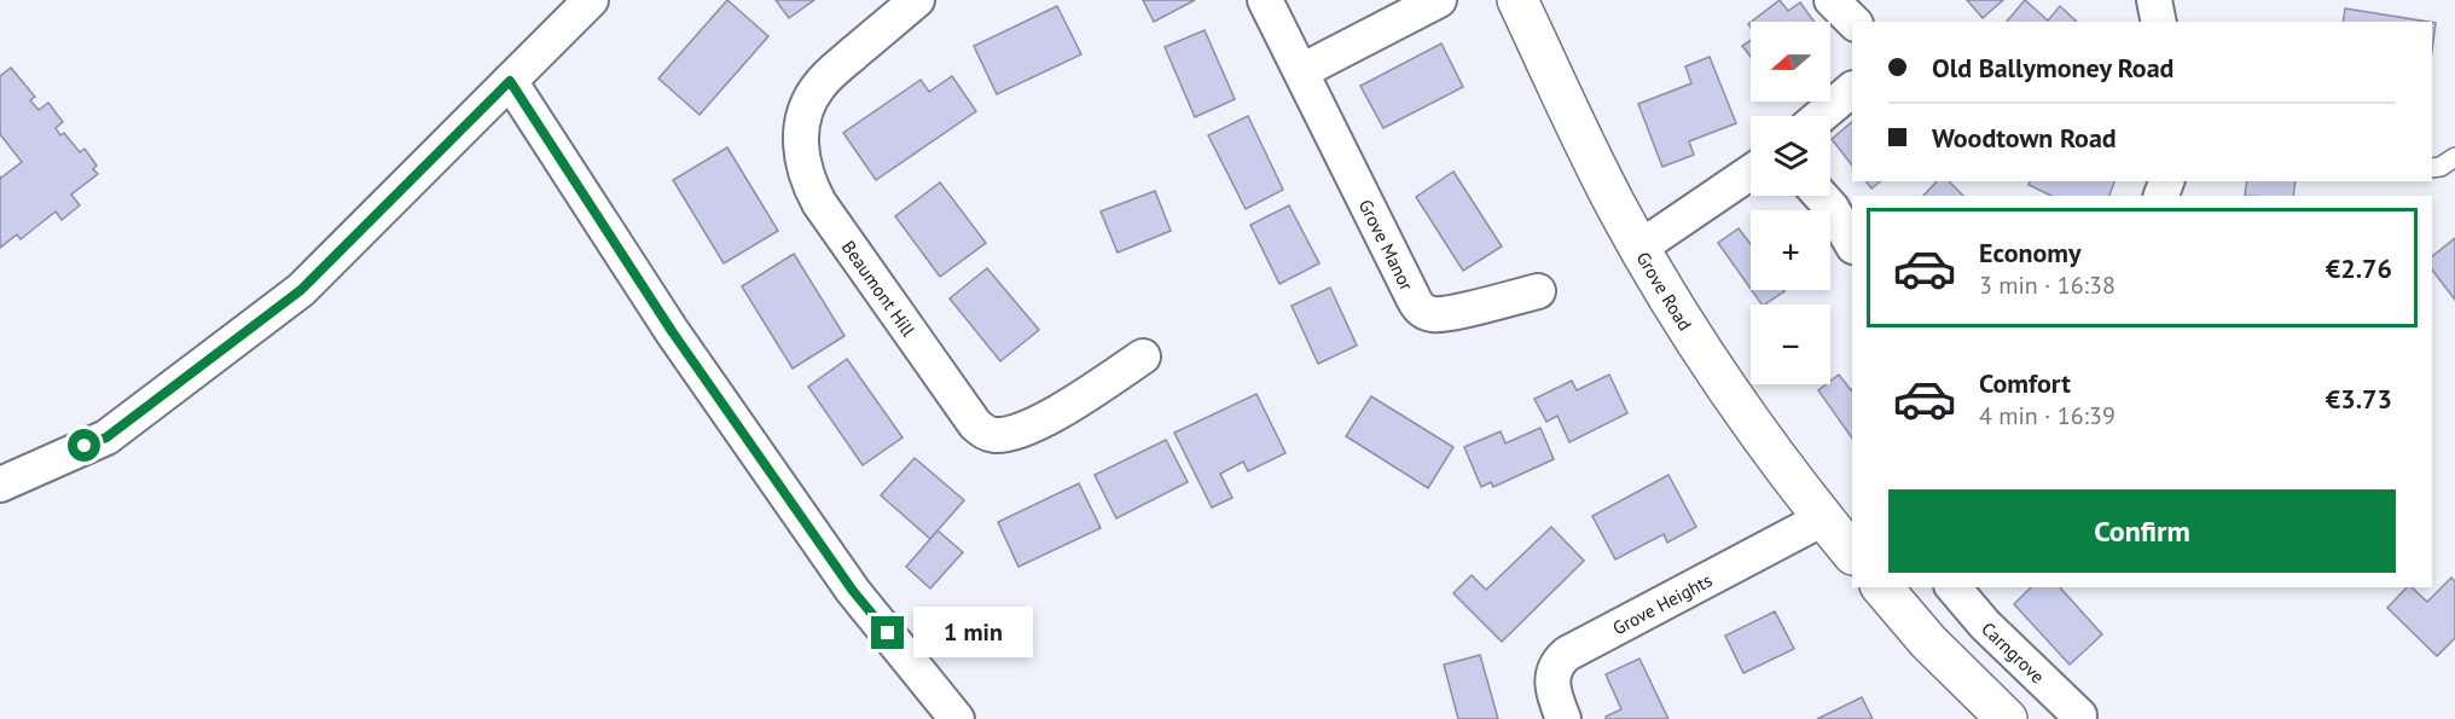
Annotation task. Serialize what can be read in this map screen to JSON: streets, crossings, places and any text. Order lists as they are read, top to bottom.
{
  "streets": {
    "street": [
      "Grove Manor",
      "Beaumont Hill",
      "Grove Road",
      "Grove Heights",
      "Carngrove"
    ]
  },
  "crossings": [
    ["Grove Road", "Grove Heights"]
  ],
  "north": "left",
  "page": {
    "map_buttons": ["+", "−"],
    "banner": ["Old Ballymoney Road", "Woodtown Road"],
    "list": [
      {
        "name": "Economy",
        "note": "3 min · 16:38",
        "value": "€2.76"
      },
      {
        "name": "Comfort",
        "note": "4 min · 16:39",
        "value": "€3.73"
      }
    ],
    "buttons": "Confirm",
    "bubble": "1 min"
  }
}
